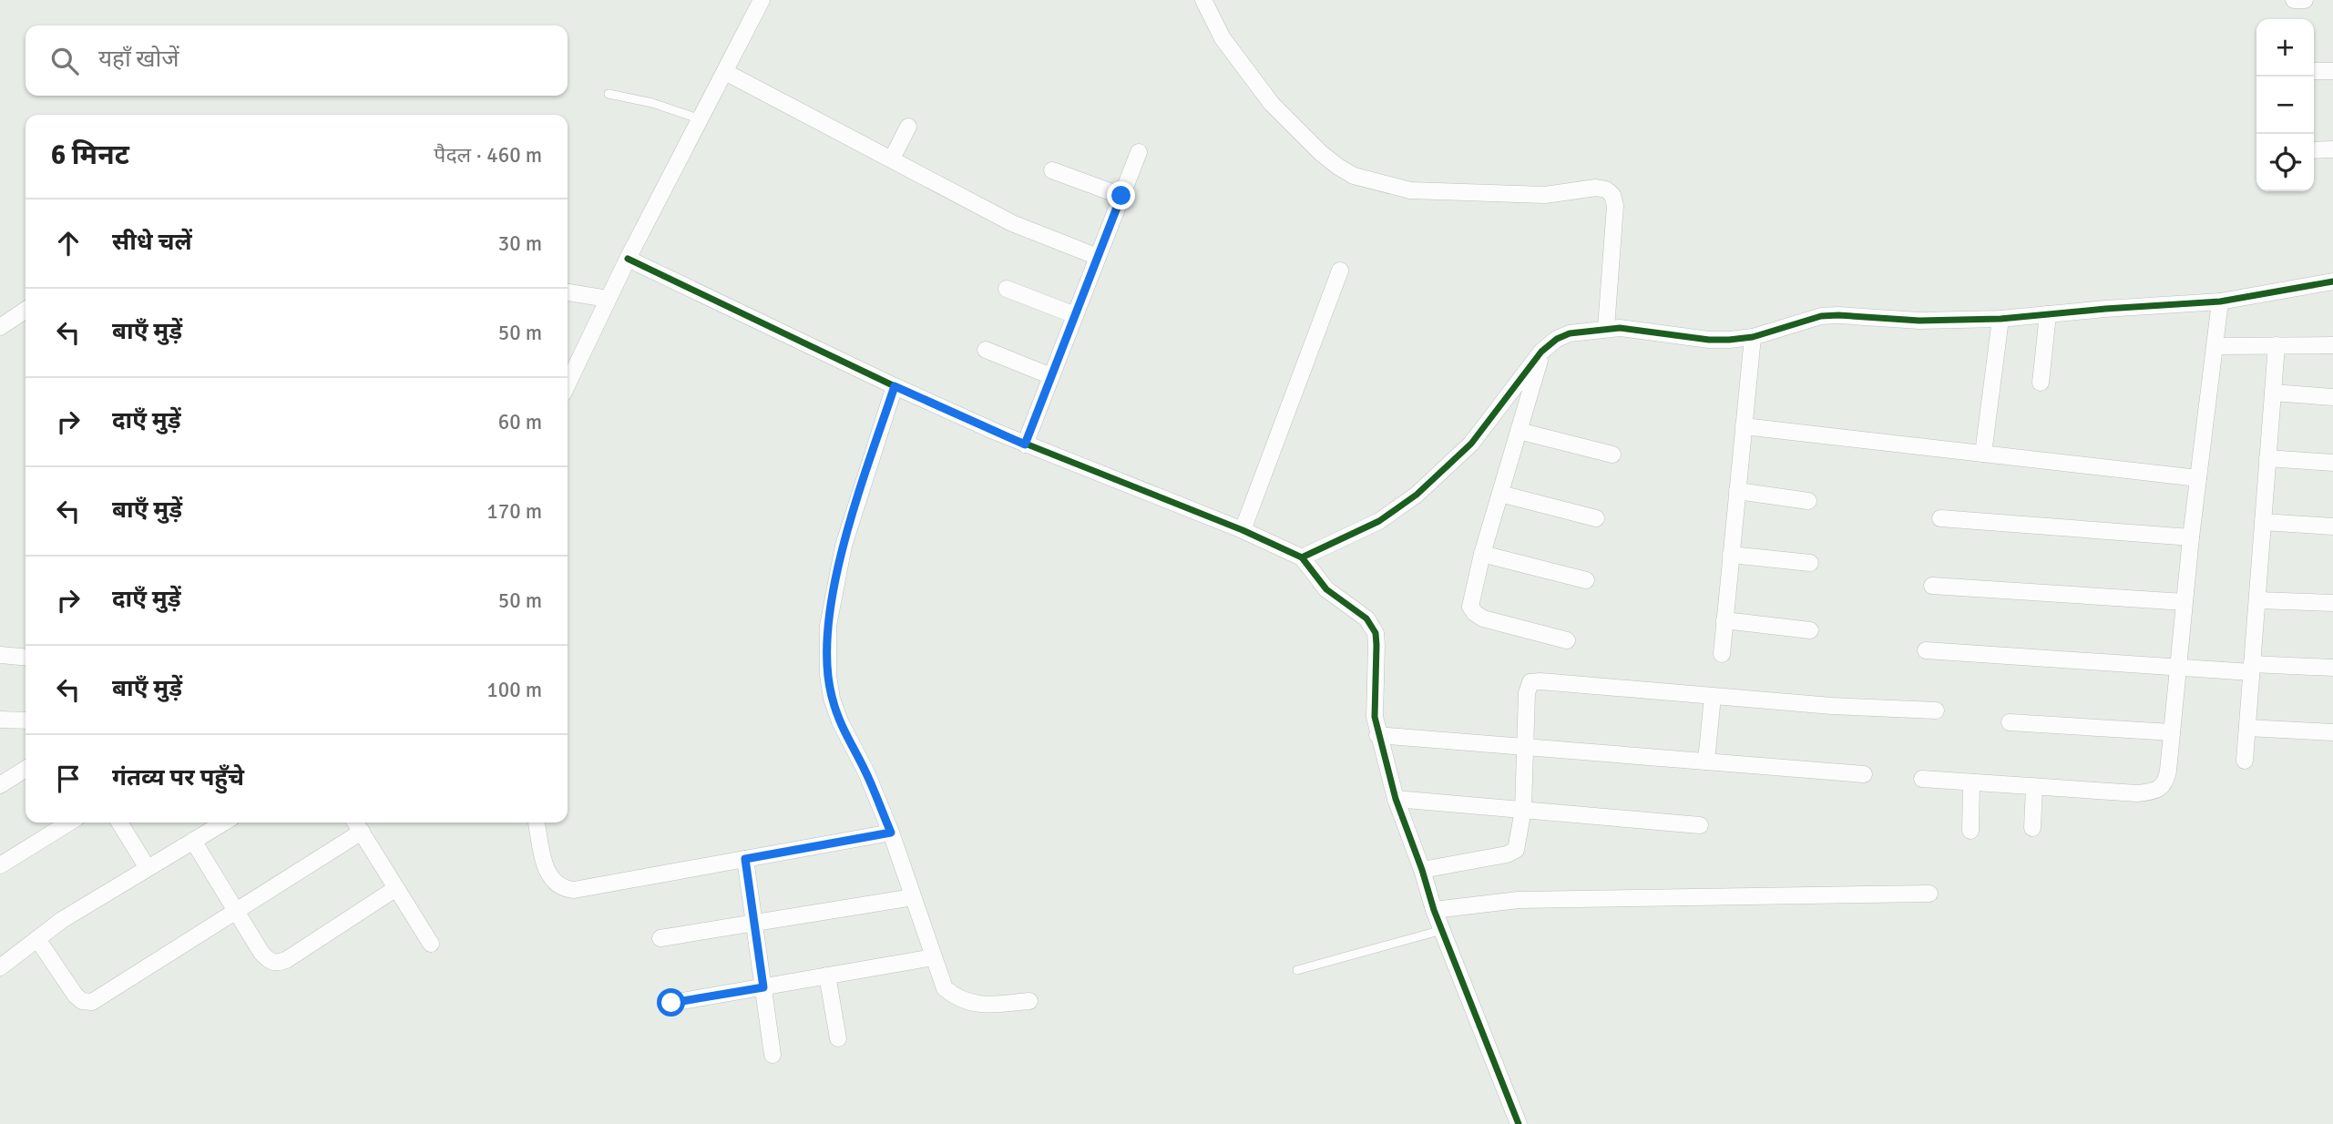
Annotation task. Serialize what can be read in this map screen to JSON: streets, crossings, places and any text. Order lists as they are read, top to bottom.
{
  "page": {
    "map_buttons": ["+", "−"],
    "search": "यहाँ खोजें",
    "heading": ["6 मिनट", "पैदल · 460 m"],
    "list": [
      ["सीधे चलें", "30 m"],
      ["बाएँ मुड़ें", "50 m"],
      ["दाएँ मुड़ें", "60 m"],
      ["बाएँ मुड़ें", "170 m"],
      ["दाएँ मुड़ें", "50 m"],
      ["बाएँ मुड़ें", "100 m"],
      "गंतव्य पर पहुँचे"
    ]
  }
}
